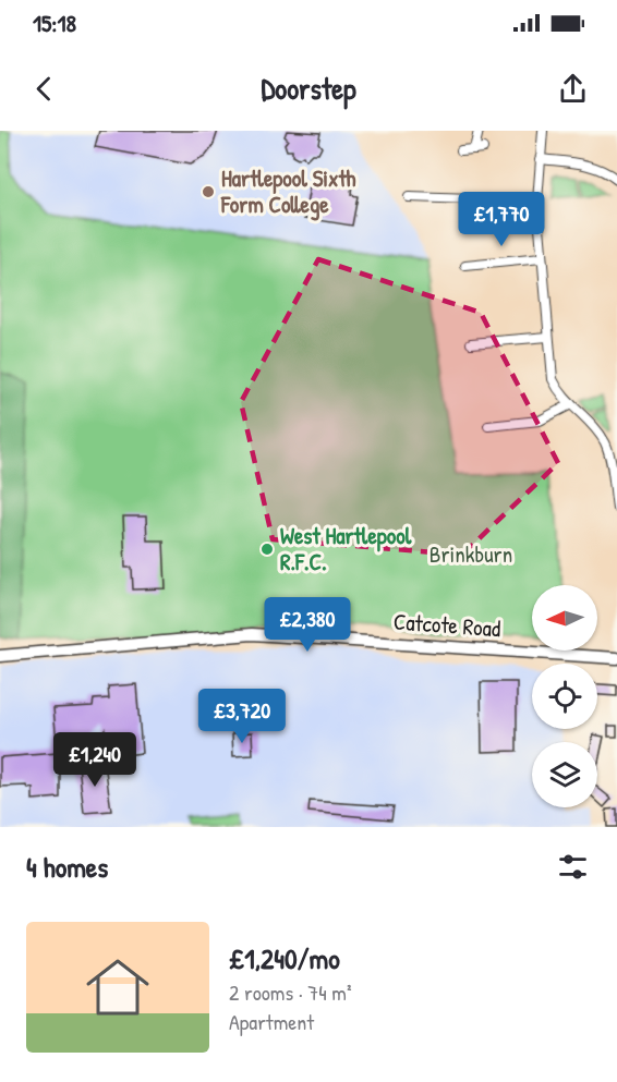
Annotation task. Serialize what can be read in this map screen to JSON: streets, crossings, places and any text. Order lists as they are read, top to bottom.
{
  "streets": {
    "street": ["Catcote Road"]
  },
  "parks": ["Brinkburn"],
  "places": ["Hartlepool Sixth Form College", "West Hartlepool R.F.C."],
  "north": "left",
  "page": {
    "status": "15:18",
    "header": "Doorstep",
    "price": [
      "£1,770",
      "£2,380",
      "£3,720",
      "£1,240"
    ],
    "heading": "4 homes",
    "list": [
      {
        "name": "£1,240/mo",
        "note": "2 rooms · 74 m² · Apartment"
      }
    ]
  }
}
